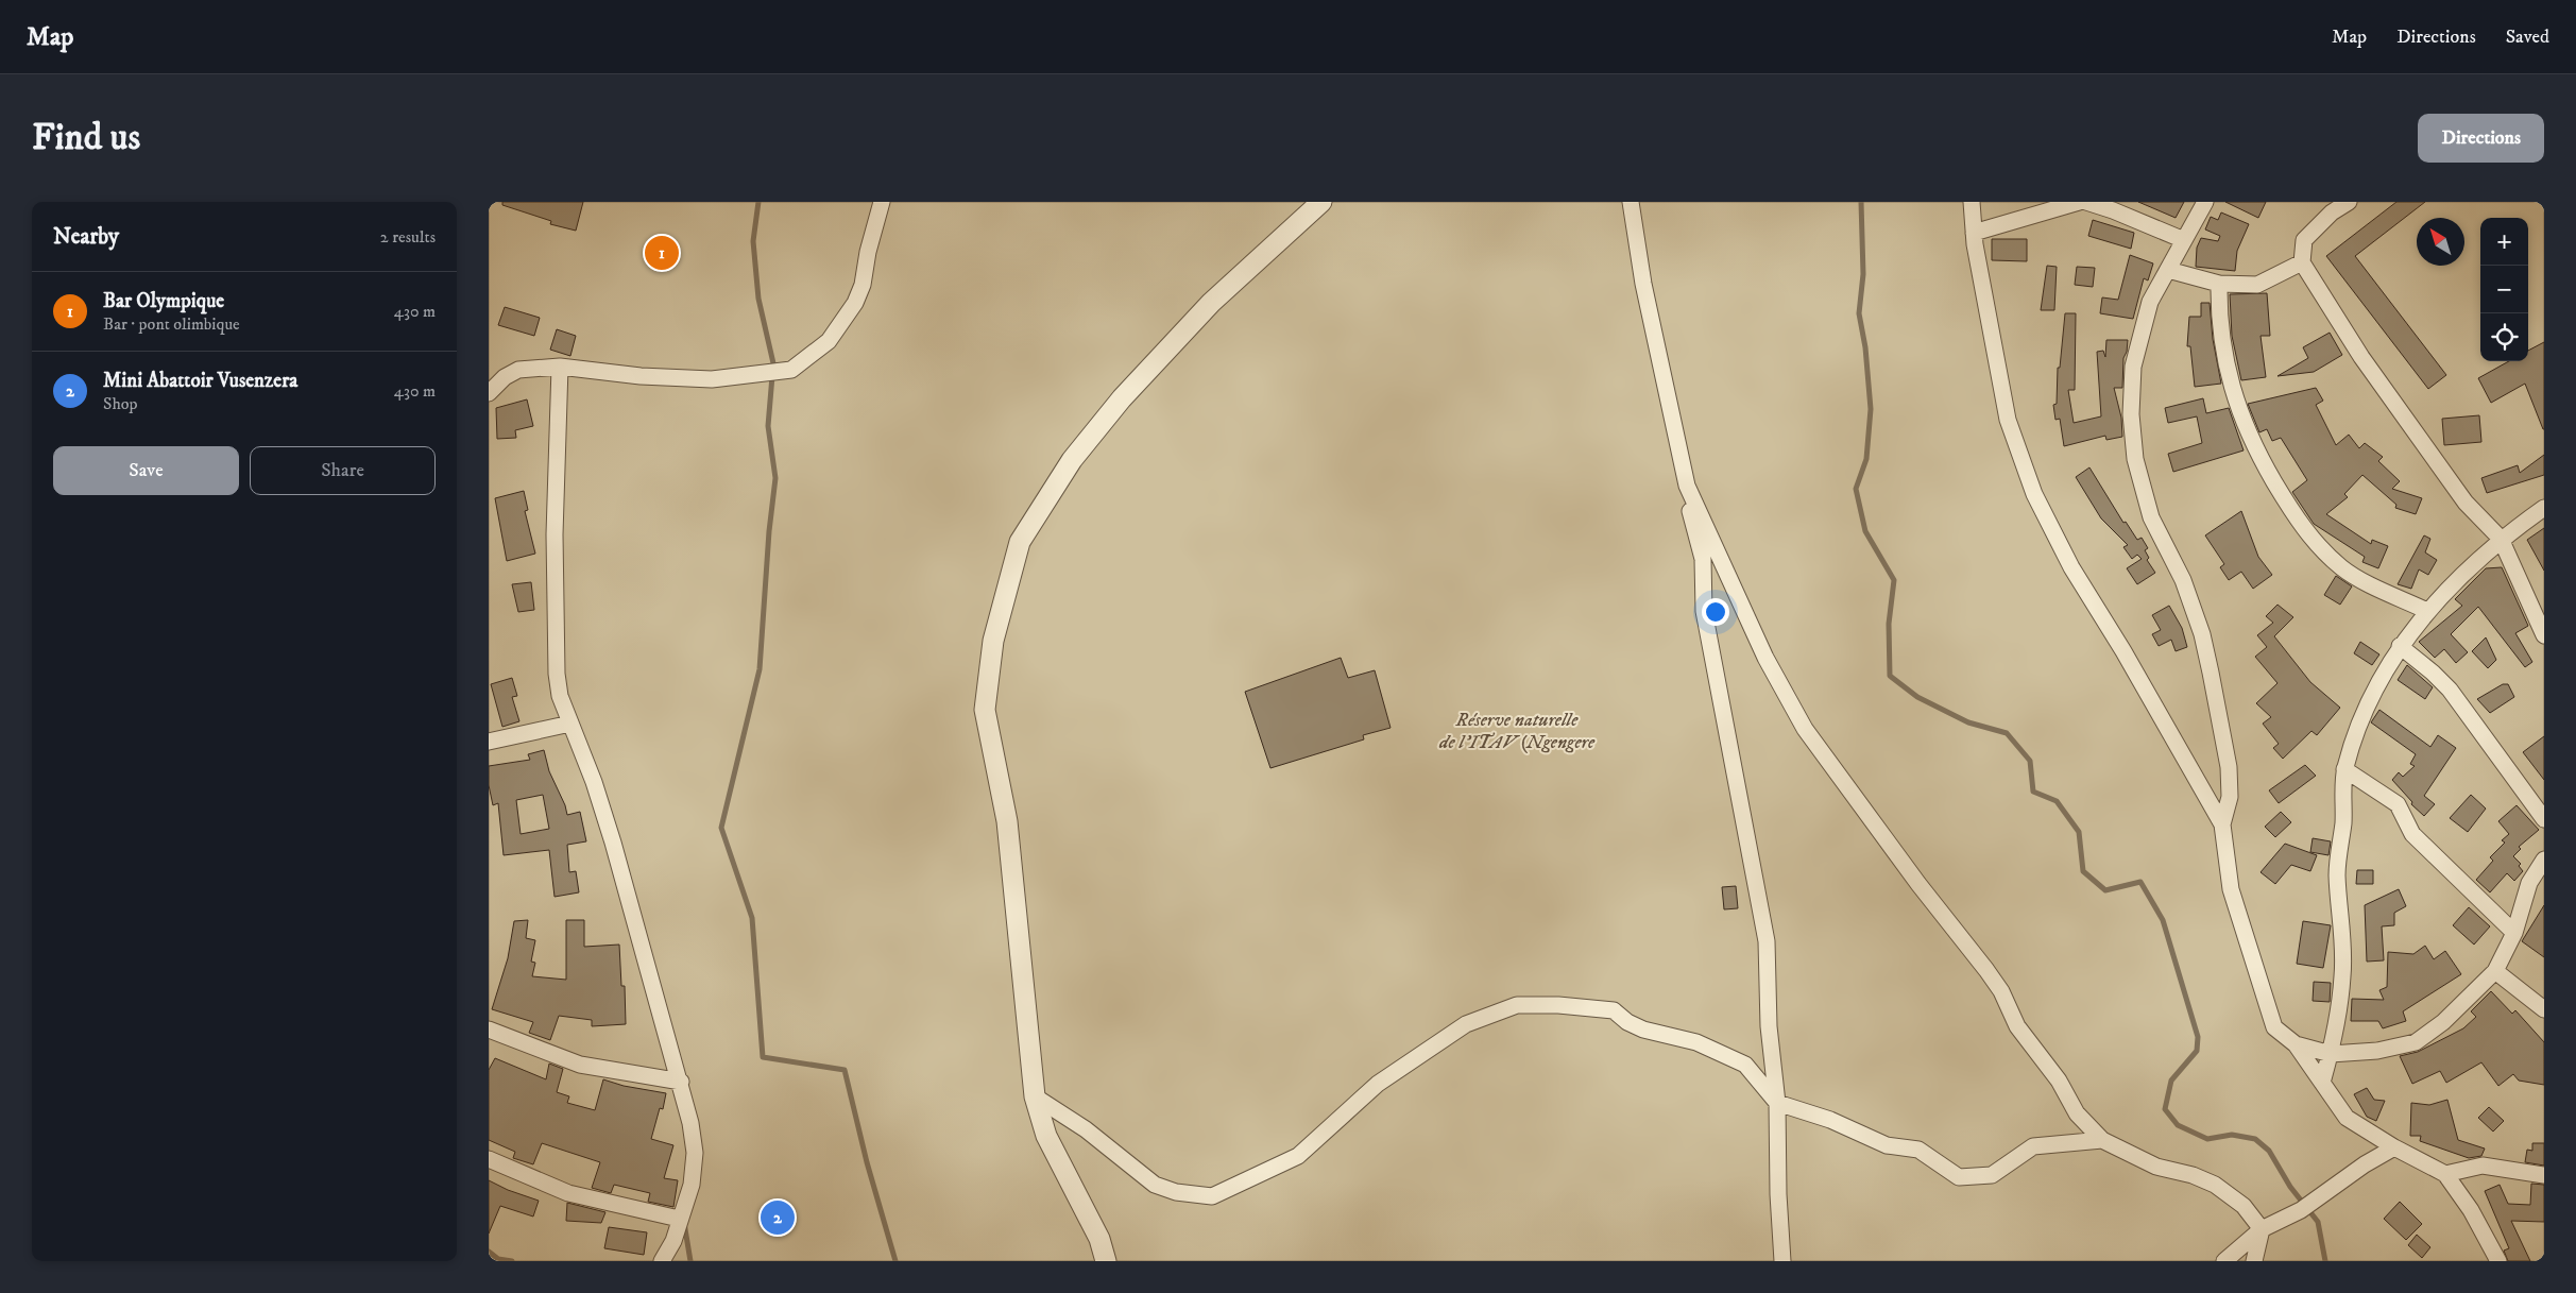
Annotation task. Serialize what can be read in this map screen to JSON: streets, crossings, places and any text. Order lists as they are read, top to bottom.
{
  "parks": ["Réserve naturelle de l'ITAV (Ngengere"],
  "north": "top left",
  "page": {
    "header": "Map",
    "nav": ["Map", "Directions", "Saved"],
    "buttons": [
      "Directions",
      ["Save", "Share"]
    ],
    "title": "Find us",
    "heading": ["Nearby", "2 results"],
    "map_buttons": ["+", "−"],
    "pins": ["1", "2"],
    "list": [
      {
        "mark": "1",
        "name": "Bar Olympique",
        "note": "Bar · pont olimbique",
        "value": "430 m"
      },
      {
        "mark": "2",
        "name": "Mini Abattoir Vusenzera",
        "note": "Shop",
        "value": "430 m"
      }
    ]
  }
}
